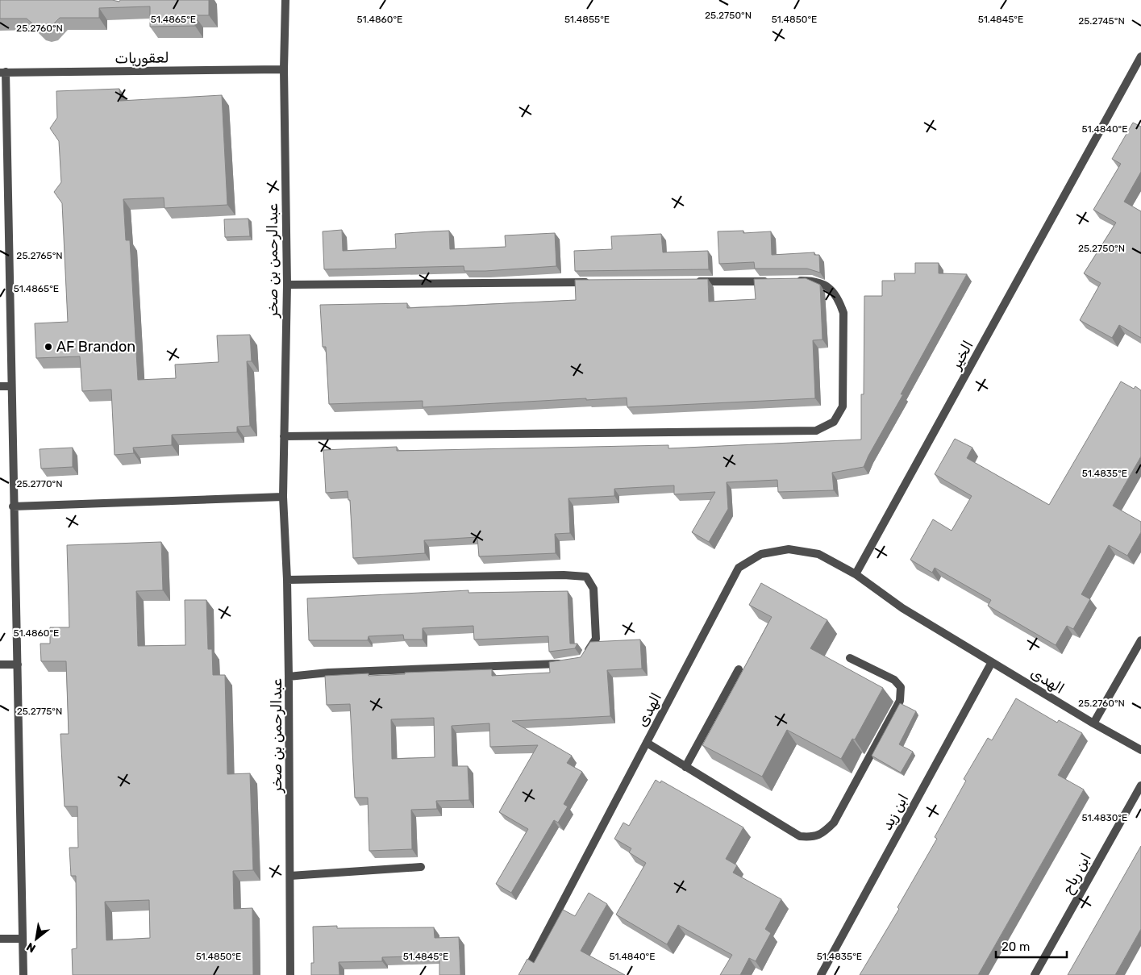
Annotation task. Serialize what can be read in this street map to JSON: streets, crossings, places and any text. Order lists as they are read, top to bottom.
{
  "streets": {
    "street": [
      "لعقوريات",
      "عبدالرحمن بن صخر",
      "الخير",
      "الهدى",
      "ابن زيد",
      "ابن رباح"
    ]
  },
  "crossings": [
    ["لعقوريات", "عبدالرحمن بن صخر"],
    ["الخير", "الهدى"],
    ["الهدى", "ابن زيد"]
  ],
  "places": ["AF Brandon"],
  "scale_bar": "20 m",
  "north": "bottom left",
  "coordinates": [
    "25.2750°N",
    "51.4855°E",
    "51.4850°E",
    "51.4845°E",
    "51.4865°E",
    "51.4860°E",
    "25.2745°N",
    "25.2760°N",
    "51.4840°E",
    "25.2765°N",
    "51.4835°E",
    "25.2770°N",
    "25.2775°N",
    "51.4830°E"
  ]
}
